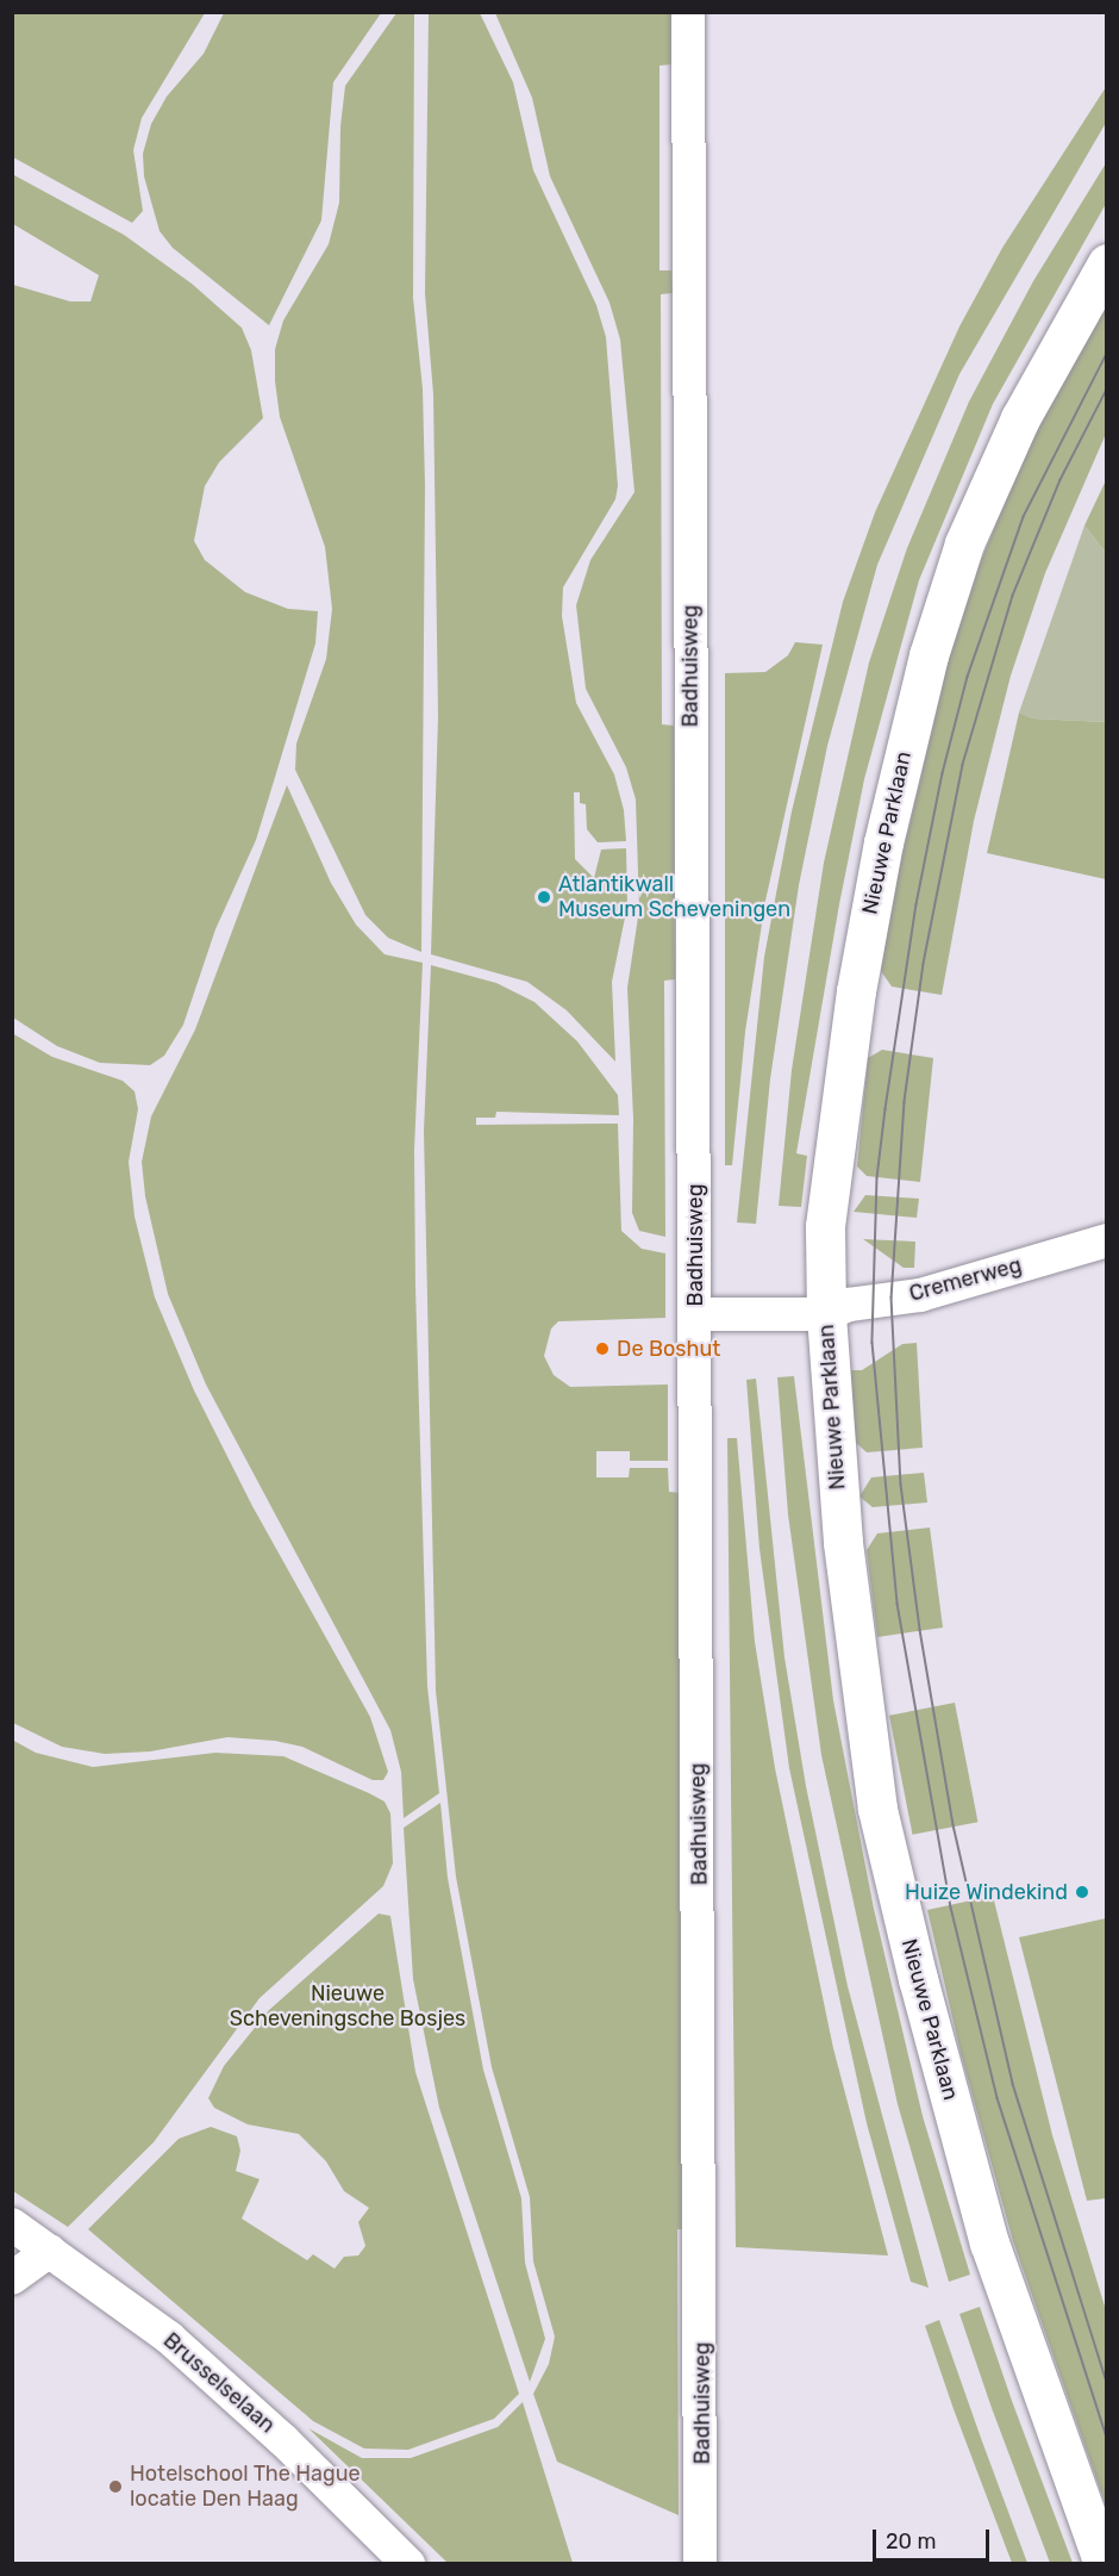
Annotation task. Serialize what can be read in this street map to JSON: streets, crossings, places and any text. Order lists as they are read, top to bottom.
{
  "streets": {
    "main road": ["Nieuwe Parklaan"],
    "street": ["Badhuisweg", "Cremerweg", "Brusselselaan"]
  },
  "crossings": [
    ["Badhuisweg", "Cremerweg"],
    ["Nieuwe Parklaan", "Cremerweg"]
  ],
  "parks": ["Nieuwe Scheveningsche Bosjes"],
  "places": [
    "Atlantikwall Museum Scheveningen",
    "De Boshut",
    "Huize Windekind",
    "Hotelschool The Hague locatie Den Haag"
  ],
  "scale_bar": "20 m"
}
